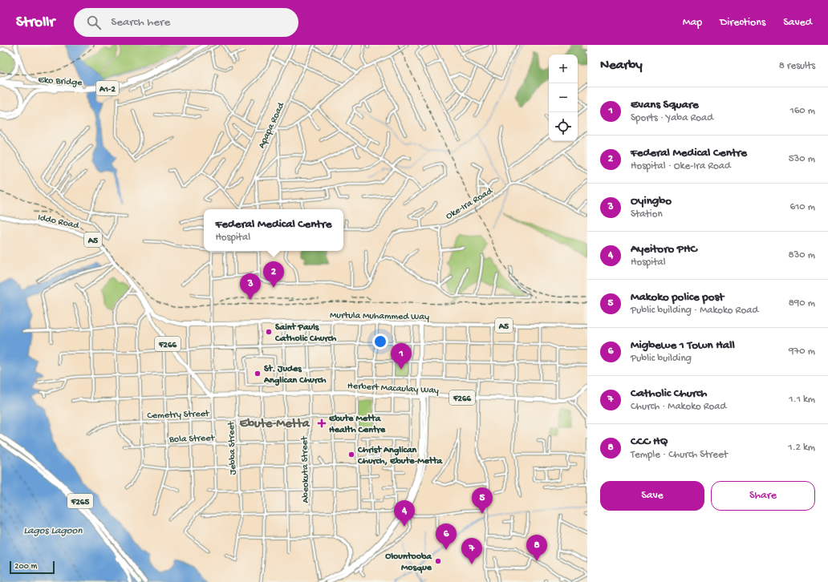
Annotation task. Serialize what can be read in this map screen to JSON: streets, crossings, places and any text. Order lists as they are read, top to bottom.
{
  "streets": {
    "highway": [
      "Eko Bridge",
      "A1-2",
      "Iddo Road",
      "A5",
      "Murtula Muhammed Way",
      "F266",
      "Herbert Macaulay Way",
      "F265"
    ],
    "street": [
      "Apapa Road",
      "Oke-Ira Road",
      "Cemetry Street",
      "Bola Street",
      "Jebba Street",
      "Abeokuta Street"
    ]
  },
  "crossings": [
    ["Iddo Road", "Murtula Muhammed Way"],
    ["Iddo Road", "F266"],
    ["Murtula Muhammed Way", "F266"],
    ["Murtula Muhammed Way", "Jebba Street"],
    ["Murtula Muhammed Way", "Abeokuta Street"],
    ["F266", "Herbert Macaulay Way"],
    ["Herbert Macaulay Way", "Jebba Street"],
    ["Herbert Macaulay Way", "Abeokuta Street"],
    ["Cemetry Street", "Jebba Street"],
    ["Cemetry Street", "Abeokuta Street"],
    ["Bola Street", "Jebba Street"],
    ["Bola Street", "Abeokuta Street"]
  ],
  "districts": ["Ebute-Metta"],
  "water": ["Lagos Lagoon"],
  "places": {
    "other": [
      "Saint Pauls Catholic Church",
      "St. Judes Anglican Church",
      "Christ Anglican Church, Ebute-Metta",
      "Olountooba Mosque"
    ],
    "health": ["Ebute Metta Health Centre"]
  },
  "scale_bar": "200 m",
  "page": {
    "header": "Strollr",
    "search": "Search here",
    "nav": ["Map", "Directions", "Saved"],
    "heading": ["Nearby", "8 results"],
    "map_buttons": ["+", "−"],
    "list": [
      {
        "mark": "1",
        "name": "Evans Square",
        "note": "Sports · Yaba Road",
        "value": "160 m"
      },
      {
        "mark": "2",
        "name": "Federal Medical Centre",
        "note": "Hospital · Oke-Ira Road",
        "value": "530 m"
      },
      {
        "mark": "3",
        "name": "Oyingbo",
        "note": "Station",
        "value": "610 m"
      },
      {
        "mark": "4",
        "name": "Ayeitoro PHC",
        "note": "Hospital",
        "value": "830 m"
      },
      {
        "mark": "5",
        "name": "Makoko police post",
        "note": "Public building · Makoko Road",
        "value": "890 m"
      },
      {
        "mark": "6",
        "name": "Migbewe 1 Town Hall",
        "note": "Public building",
        "value": "970 m"
      },
      {
        "mark": "7",
        "name": "Catholic Church",
        "note": "Church · Makoko Road",
        "value": "1.1 km"
      },
      {
        "mark": "8",
        "name": "CCC HQ",
        "note": "Temple · Church Street",
        "value": "1.2 km"
      }
    ],
    "popup": ["Federal Medical Centre", "Hospital"],
    "pins": [
      "2",
      "3",
      "1",
      "5",
      "4",
      "6",
      "8",
      "7"
    ],
    "buttons": ["Save", "Share"],
    "scale": "200 m"
  }
}
